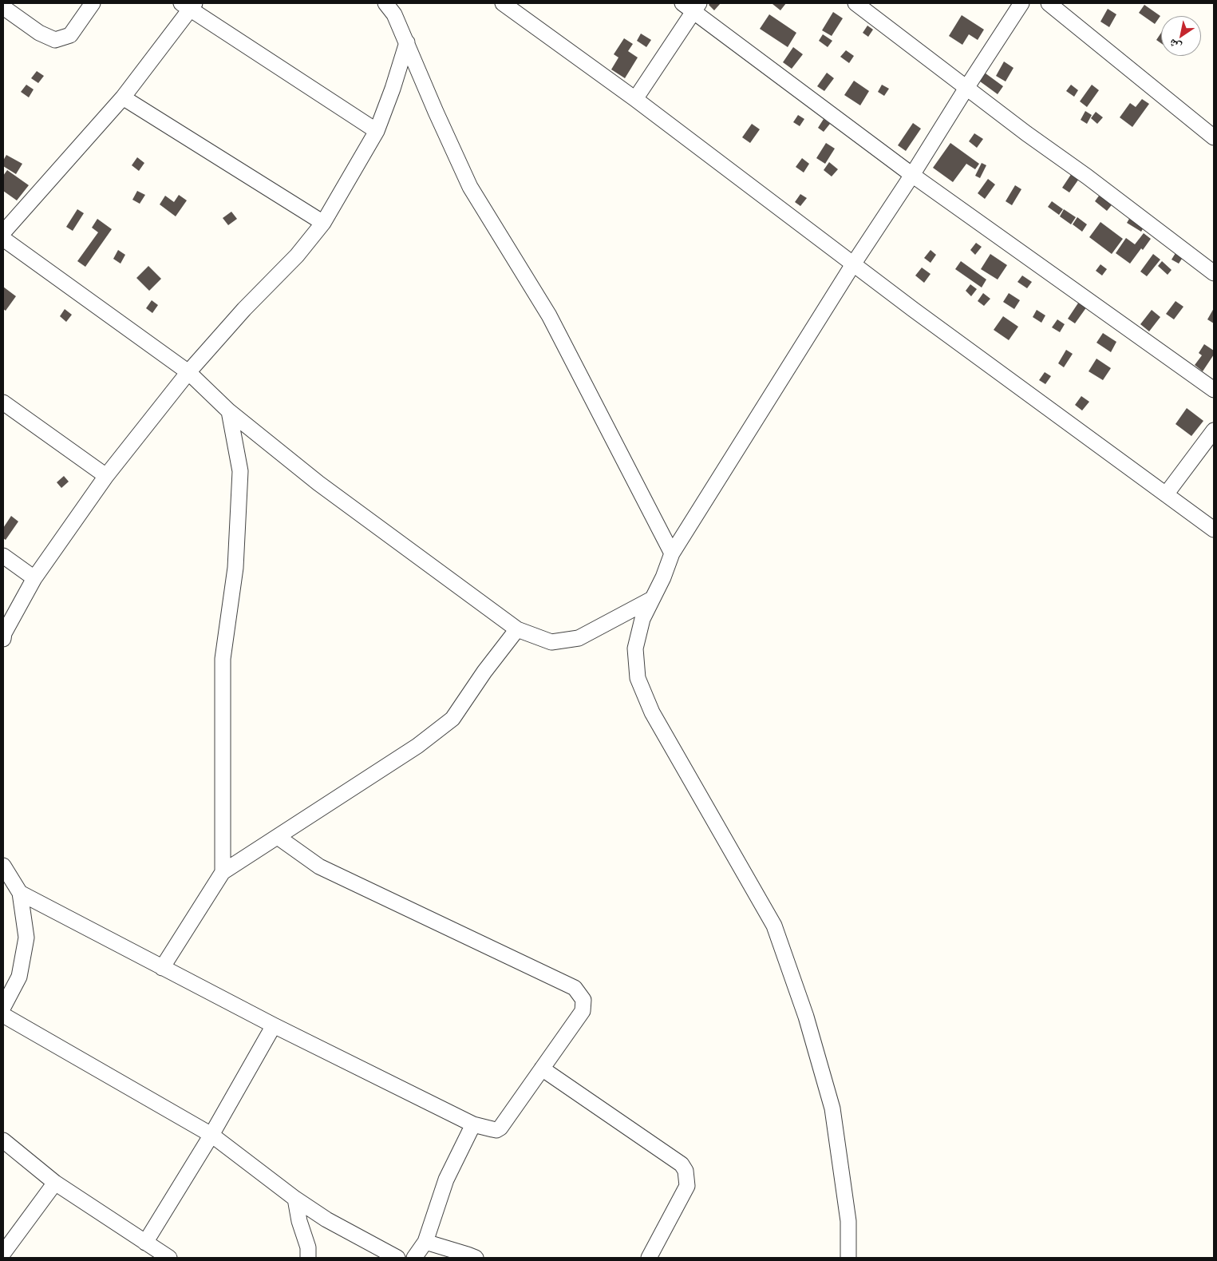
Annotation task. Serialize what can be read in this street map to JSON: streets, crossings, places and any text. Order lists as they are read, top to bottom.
{
  "north": "bottom left"
}
